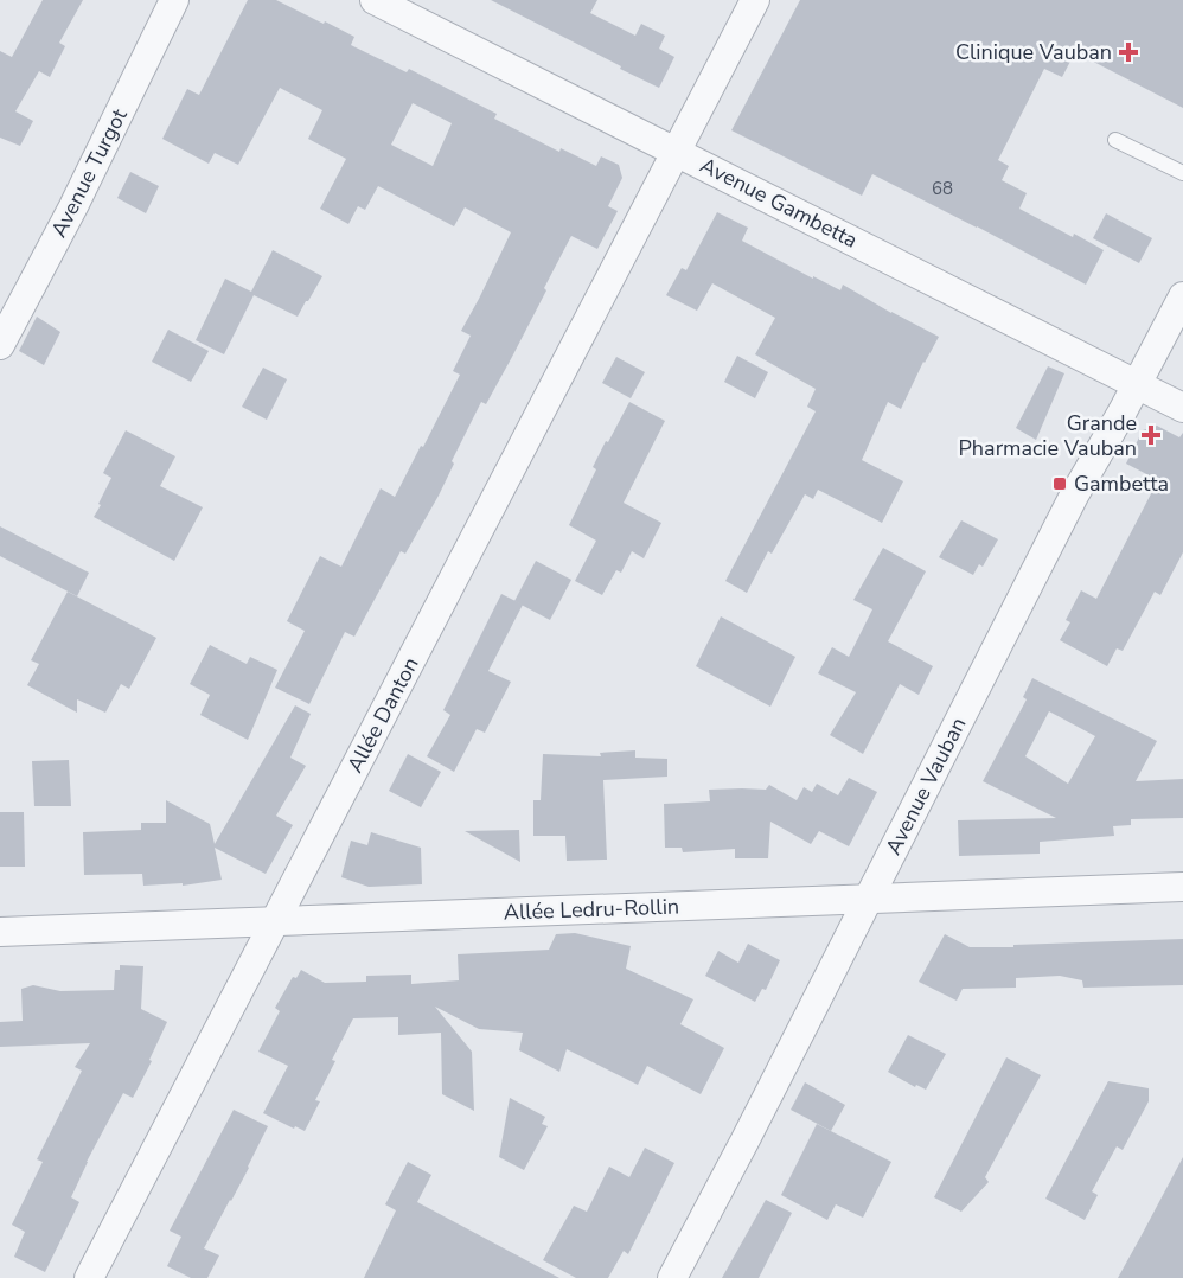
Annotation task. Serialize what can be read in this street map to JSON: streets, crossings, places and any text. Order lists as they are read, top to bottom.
{
  "streets": {
    "street": [
      "Avenue Turgot",
      "Avenue Gambetta",
      "Allée Danton",
      "Avenue Vauban",
      "Allée Ledru-Rollin"
    ]
  },
  "crossings": [
    ["Avenue Gambetta", "Allée Danton"],
    ["Avenue Gambetta", "Avenue Vauban"],
    ["Allée Danton", "Allée Ledru-Rollin"],
    ["Avenue Vauban", "Allée Ledru-Rollin"]
  ],
  "places": {
    "health": ["Clinique Vauban", "Grande Pharmacie Vauban"],
    "transit": ["Gambetta"]
  },
  "house_numbers": ["68"]
}
